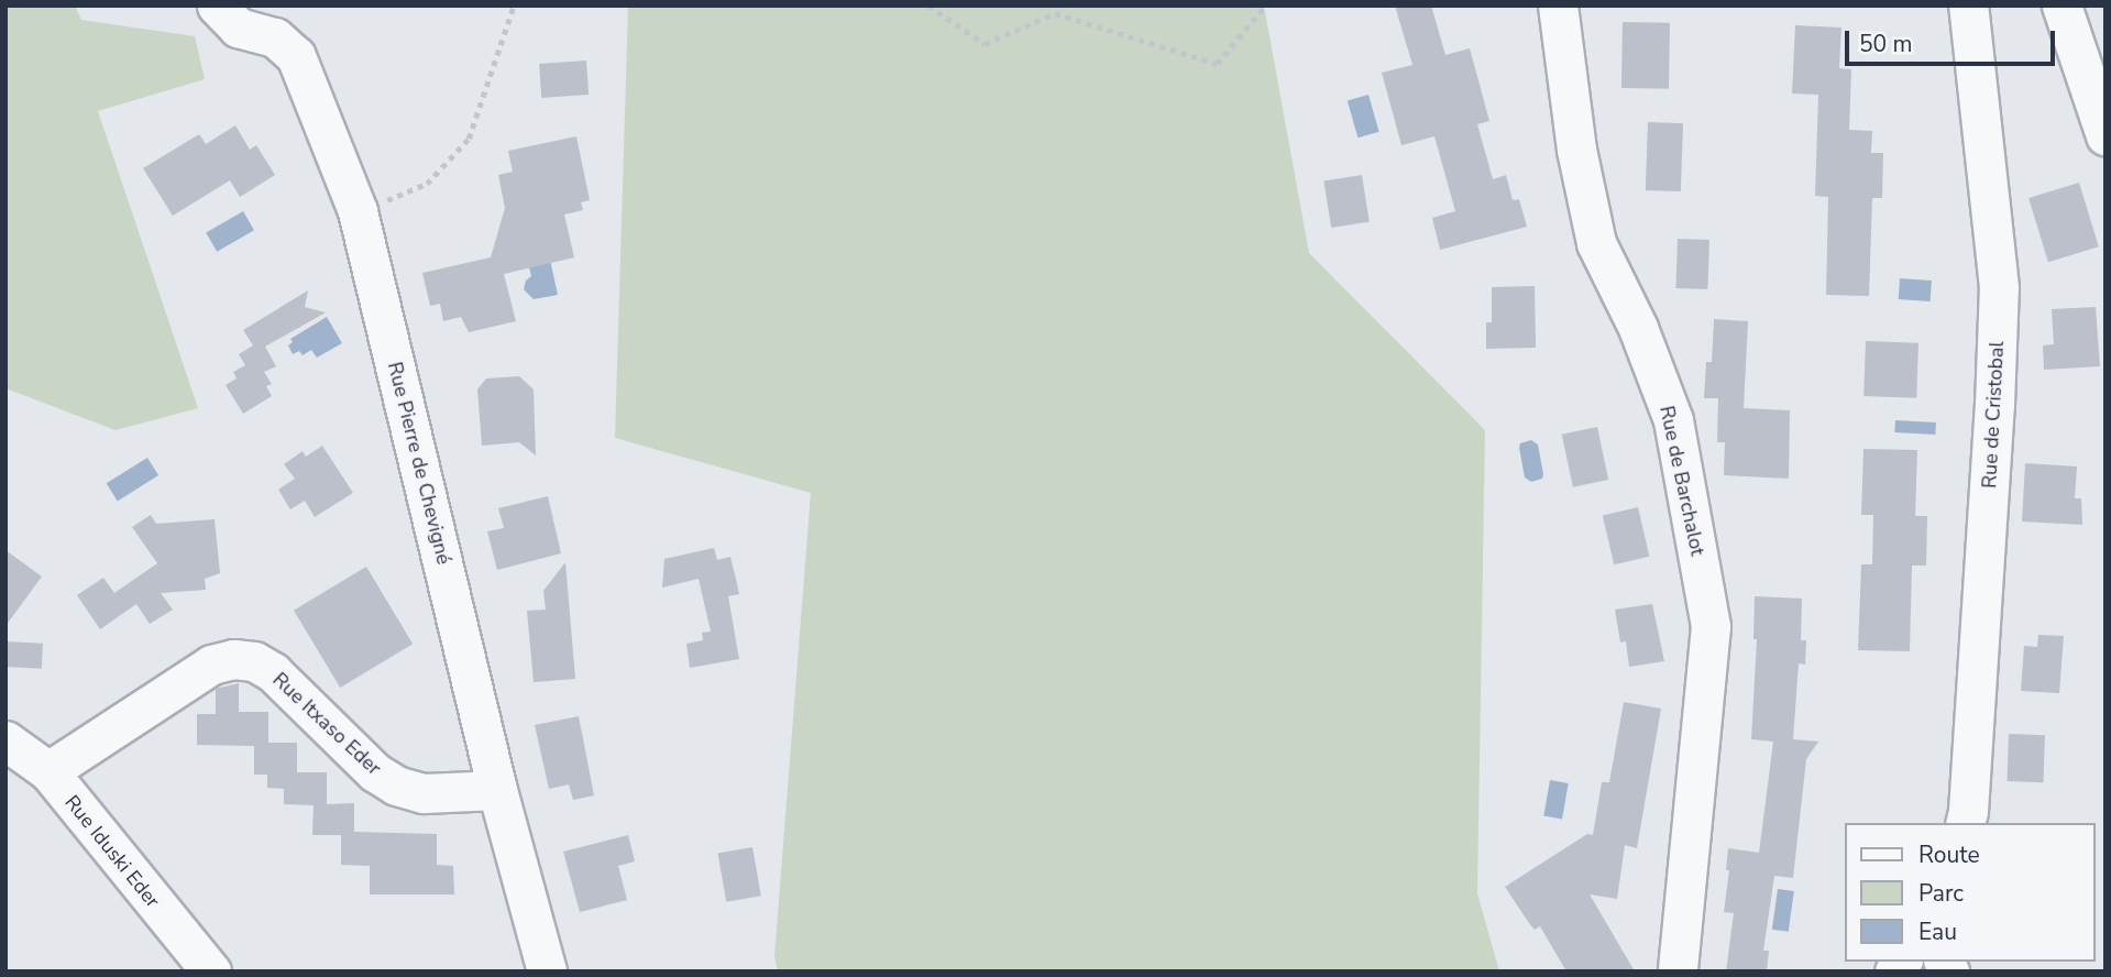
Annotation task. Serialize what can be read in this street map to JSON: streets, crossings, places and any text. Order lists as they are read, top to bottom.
{
  "streets": {
    "street": [
      "Rue de Cristobal",
      "Rue Pierre de Chevigné",
      "Rue de Barchalot",
      "Rue Itxaso Eder",
      "Rue Iduski Eder"
    ]
  },
  "crossings": [
    ["Rue Pierre de Chevigné", "Rue Itxaso Eder"],
    ["Rue Itxaso Eder", "Rue Iduski Eder"]
  ],
  "legend": ["Route", "Parc", "Eau"],
  "scale_bar": "50 m"
}
